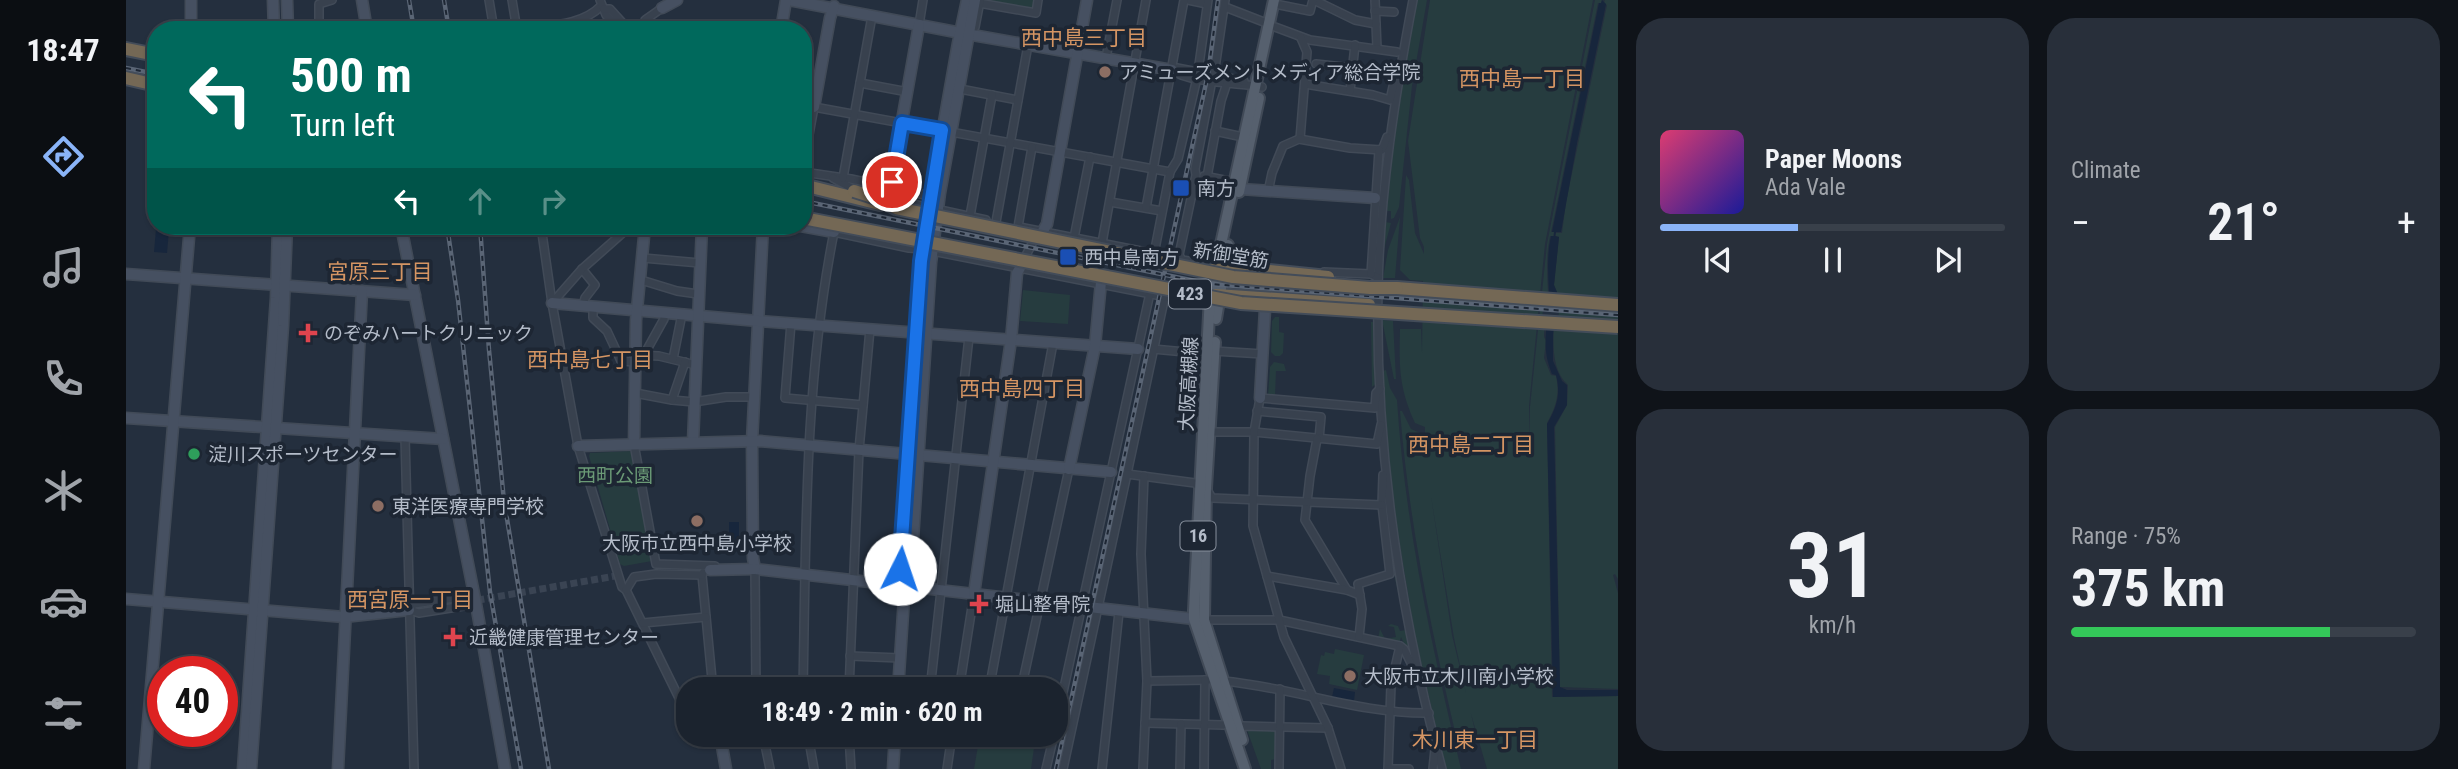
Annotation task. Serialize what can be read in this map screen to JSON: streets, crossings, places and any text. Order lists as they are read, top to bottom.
{
  "streets": {
    "highway": ["新御堂筋", "423"],
    "main road": ["大阪高槻線", "16"]
  },
  "crossings": [
    ["423", "大阪高槻線"]
  ],
  "districts": [
    "西中島三丁目",
    "西中島一丁目",
    "宮原三丁目",
    "西中島七丁目",
    "西中島四丁目",
    "西中島二丁目",
    "西宮原一丁目",
    "木川東一丁目"
  ],
  "parks": ["西町公園"],
  "places": {
    "other": [
      "アミューズメントメディア総合学院",
      "淀川スポーツセンター",
      "東洋医療専門学校",
      "大阪市立西中島小学校",
      "大阪市立木川南小学校"
    ],
    "transit": ["南方", "西中島南方"],
    "health": ["のぞみハートクリニック", "堀山整骨院", "近畿健康管理センター"]
  },
  "page": {
    "tabs": "18:47",
    "tile": [
      "Climate",
      ["31", "km/h"],
      ["Range · 75%", "375 km"]
    ],
    "turn": ["500 m", "Turn left"],
    "song": ["Paper Moons", "Ada Vale"],
    "heat": ["−", "21°", "+"],
    "limit": "40",
    "trip": "18:49 · 2 min · 620 m"
  }
}
